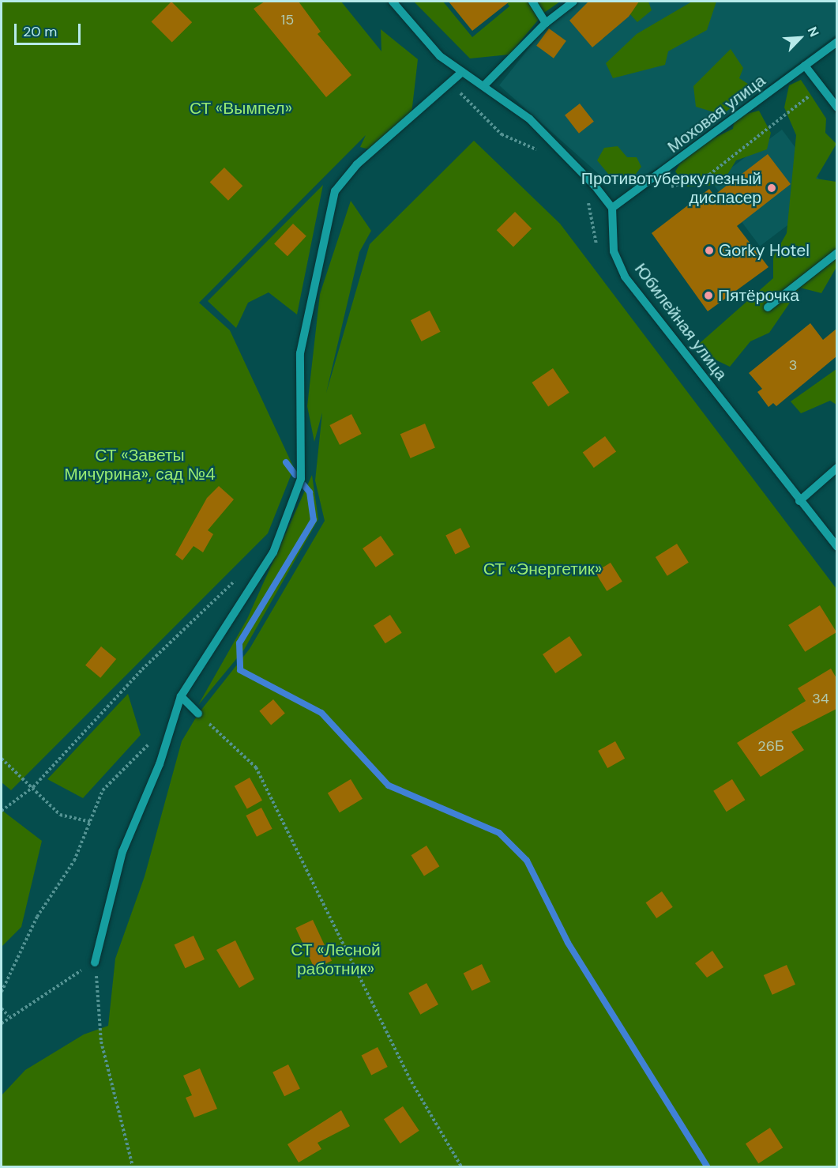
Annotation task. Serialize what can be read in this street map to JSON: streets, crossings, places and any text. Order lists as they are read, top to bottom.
{
  "streets": {
    "street": ["Моховая улица", "Юбилейная улица"]
  },
  "crossings": [
    ["Моховая улица", "Юбилейная улица"]
  ],
  "parks": [
    "СТ «Вымпел»",
    "СТ «Заветы Мичурина», сад №4",
    "СТ «Энергетик»",
    "СТ «Лесной работник»"
  ],
  "places": ["Противотуберкулезный диспасер", "Gorky Hotel", "Пятёрочка"],
  "house_numbers": [
    "15",
    "3",
    "34",
    "26Б"
  ],
  "scale_bar": "20 m",
  "north": "top right"
}
